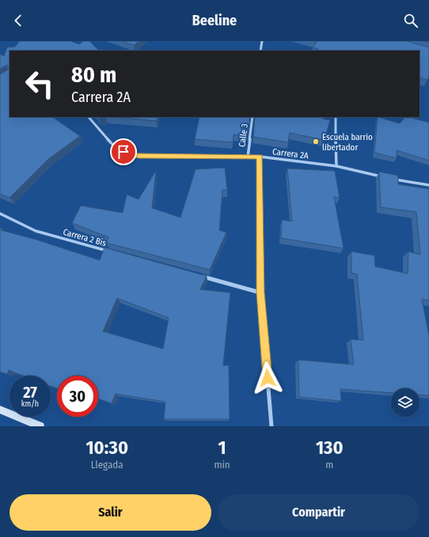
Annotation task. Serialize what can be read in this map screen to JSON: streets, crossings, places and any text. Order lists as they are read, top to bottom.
{
  "streets": {
    "street": ["Calle 3", "Carrera 2A", "Carrera 2 Bis"]
  },
  "crossings": [
    ["Calle 3", "Carrera 2A"]
  ],
  "places": ["Escuela barrio libertador"],
  "page": {
    "header": "Beeline",
    "turn": ["80 m", "Carrera 2A"],
    "speed": "27 km/h",
    "limit": "30",
    "eta": [
      "10:30",
      "Llegada",
      "1",
      "min",
      "130",
      "m"
    ],
    "buttons": ["Salir", "Compartir"]
  }
}
